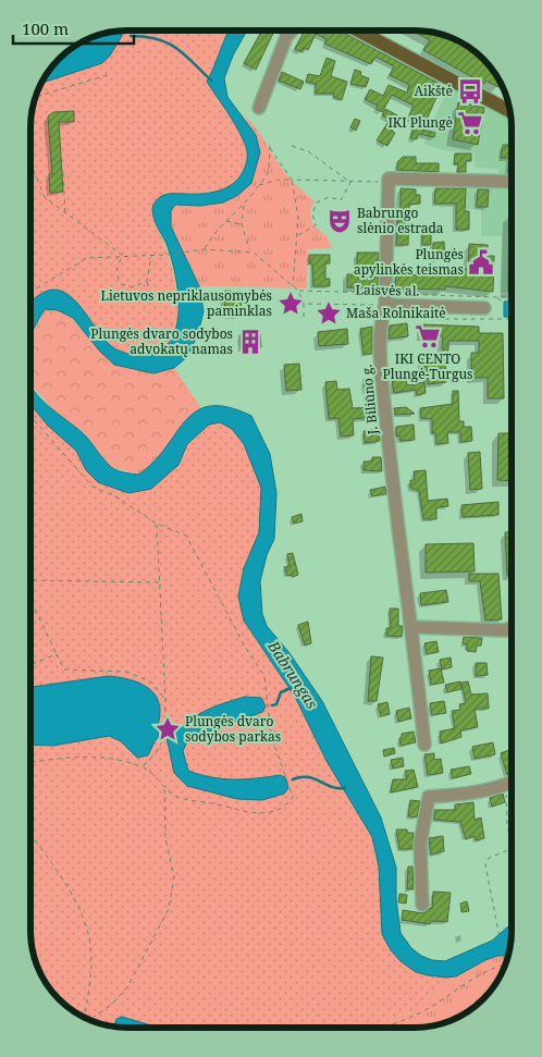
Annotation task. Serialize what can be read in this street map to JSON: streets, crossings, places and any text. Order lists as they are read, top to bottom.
{
  "streets": {
    "street": ["Laisvės al.", "J. Biliūno g."]
  },
  "crossings": [
    ["Laisvės al.", "J. Biliūno g."]
  ],
  "water": ["Babrungas"],
  "places": {
    "bus stop": ["Aikštė"],
    "supermarket": ["IKI Plungė", "IKI CENTO Plungė-Turgus"],
    "theatre": ["Babrungo slėnio estrada"],
    "public building": ["Plungės apylinkės teismas"],
    "place": ["Lietuvos nepriklausomybės paminklas", "Maša Rolnikaitė", "Plungės dvaro sodybos parkas"],
    "building": ["Plungės dvaro sodybos advokatų namas"]
  },
  "scale_bar": "100 m"
}
